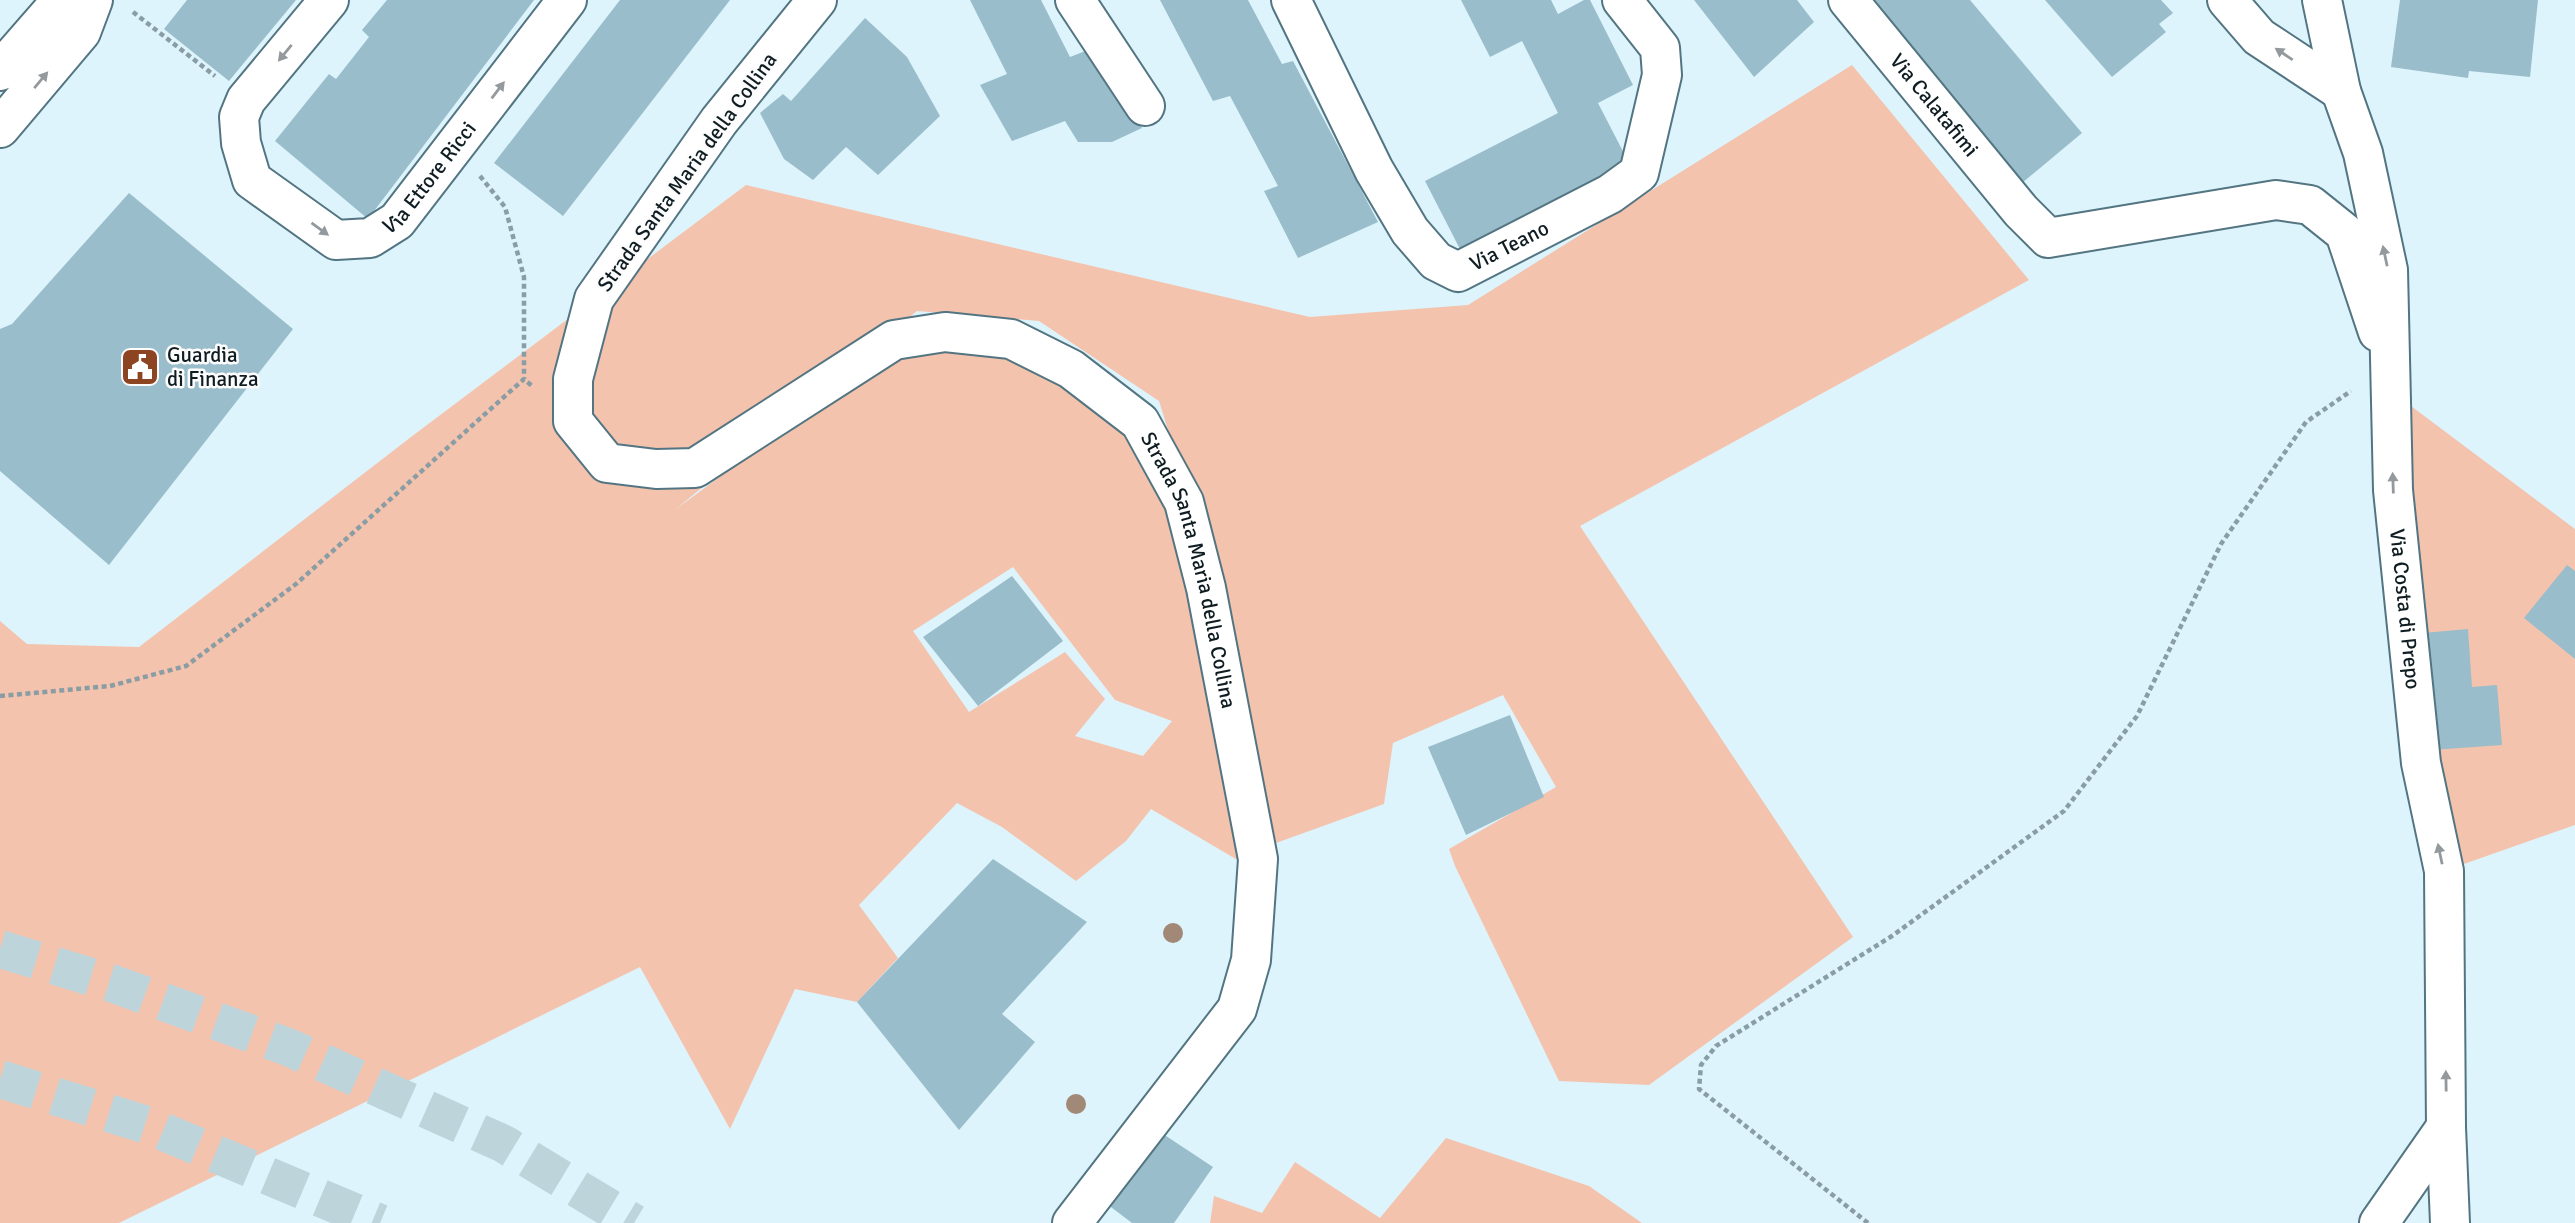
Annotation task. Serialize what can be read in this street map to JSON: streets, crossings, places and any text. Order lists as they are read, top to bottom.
{
  "streets": {
    "street": [
      "Via Calatafimi",
      "Strada Santa Maria della Collina",
      "Via Ettore Ricci",
      "Via Teano",
      "Via Costa di Prepo"
    ]
  },
  "crossings": [
    ["Via Calatafimi", "Via Costa di Prepo"]
  ],
  "one_way": ["Via Costa di Prepo"],
  "places": {
    "public building": ["Guardia di Finanza"]
  }
}
